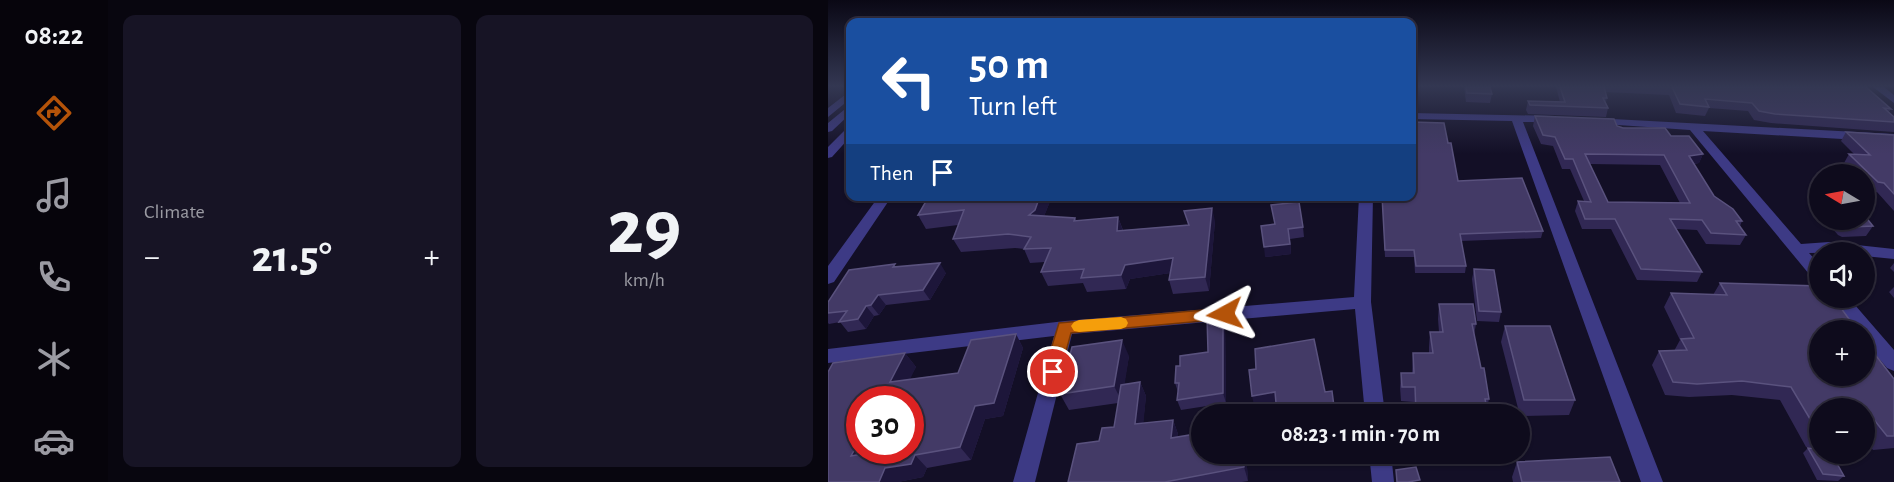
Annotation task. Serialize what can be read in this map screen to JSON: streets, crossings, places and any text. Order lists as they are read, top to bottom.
{
  "north": "left",
  "page": {
    "tabs": "08:22",
    "tile": [
      "Climate",
      ["29", "km/h"]
    ],
    "turn": ["50 m", "Turn left"],
    "then": "Then",
    "map_buttons": ["+", "−"],
    "heat": ["−", "21.5°", "+"],
    "limit": "30",
    "trip": "08:23 · 1 min · 70 m"
  }
}
